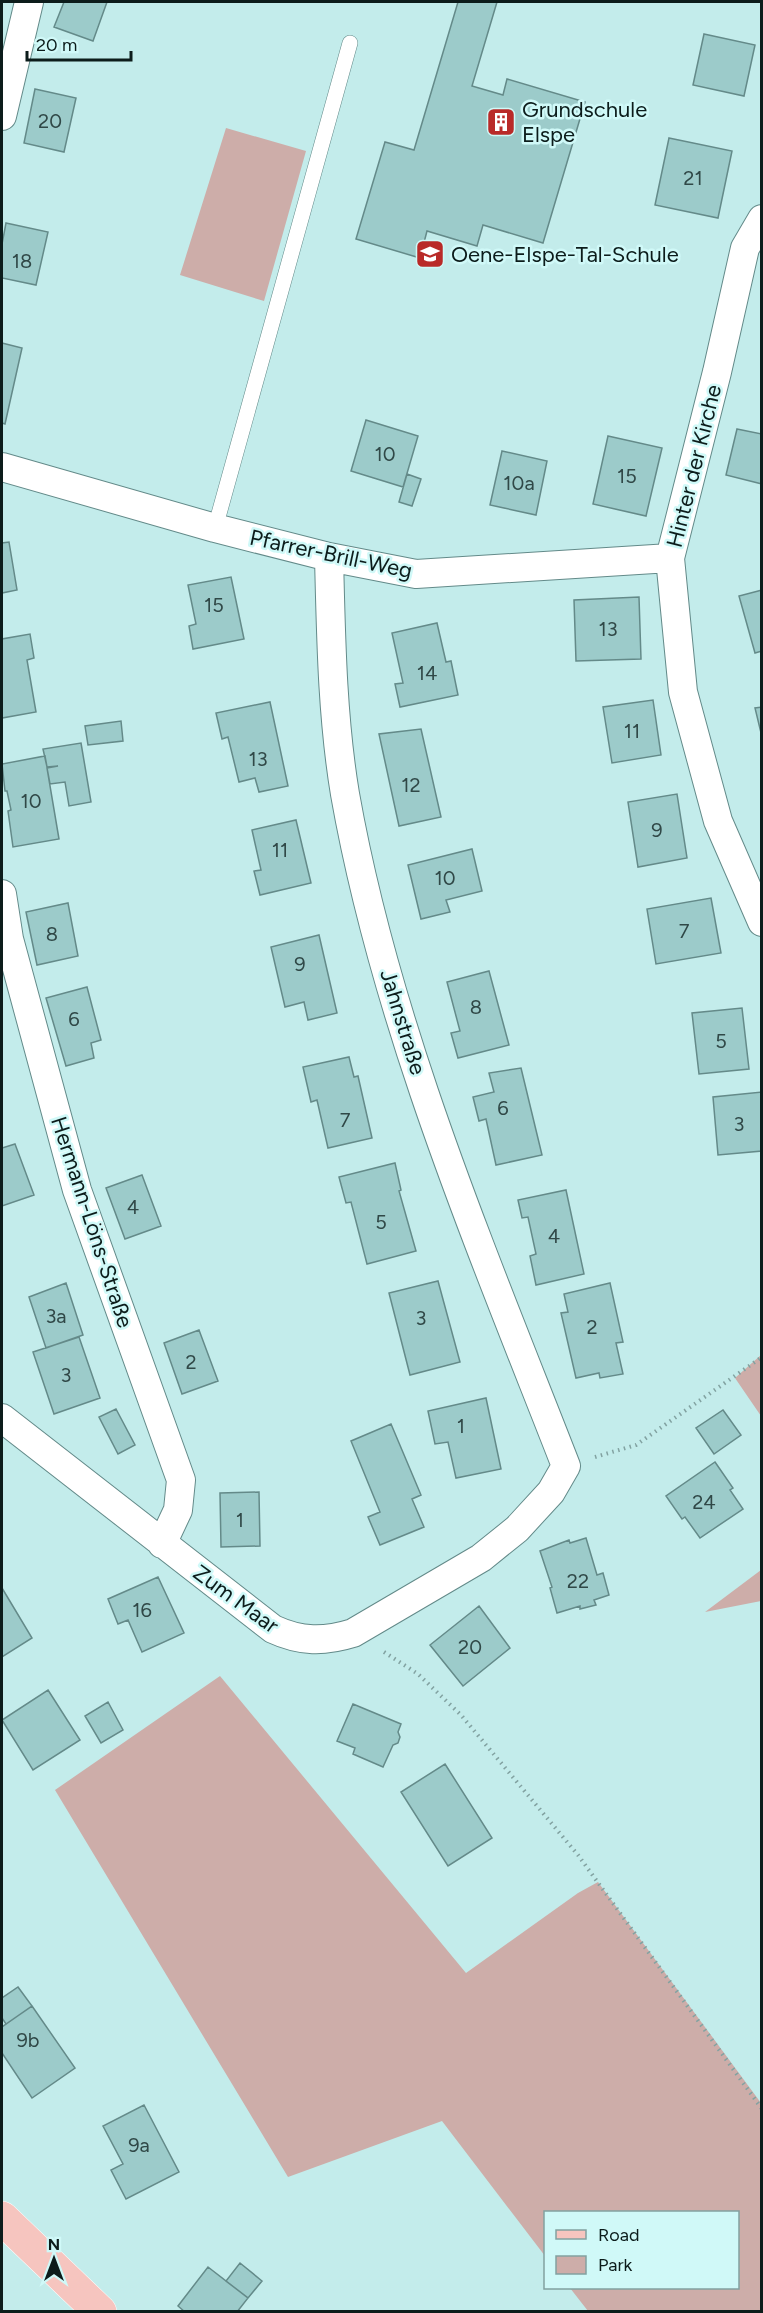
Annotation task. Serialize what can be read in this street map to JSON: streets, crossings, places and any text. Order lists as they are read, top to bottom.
{
  "streets": {
    "street": [
      "Hinter der Kirche",
      "Pfarrer-Brill-Weg",
      "Jahnstraße",
      "Hermann-Löns-Straße",
      "Zum Maar"
    ]
  },
  "crossings": [
    ["Hinter der Kirche", "Pfarrer-Brill-Weg"],
    ["Pfarrer-Brill-Weg", "Jahnstraße"],
    ["Jahnstraße", "Zum Maar"],
    ["Hermann-Löns-Straße", "Zum Maar"]
  ],
  "places": {
    "building": ["Grundschule Elspe"],
    "school or university": ["Oene-Elspe-Tal-Schule"]
  },
  "house_numbers": [
    "20",
    "21",
    "18",
    "10",
    "15",
    "10a",
    "15",
    "13",
    "14",
    "11",
    "13",
    "12",
    "10",
    "9",
    "11",
    "10",
    "7",
    "8",
    "9",
    "8",
    "6",
    "5",
    "6",
    "7",
    "3",
    "4",
    "5",
    "4",
    "3a",
    "3",
    "2",
    "2",
    "3",
    "1",
    "24",
    "1",
    "22",
    "16",
    "20",
    "9b",
    "9a"
  ],
  "legend": ["Road", "Park"],
  "scale_bar": "20 m",
  "north": "top"
}
